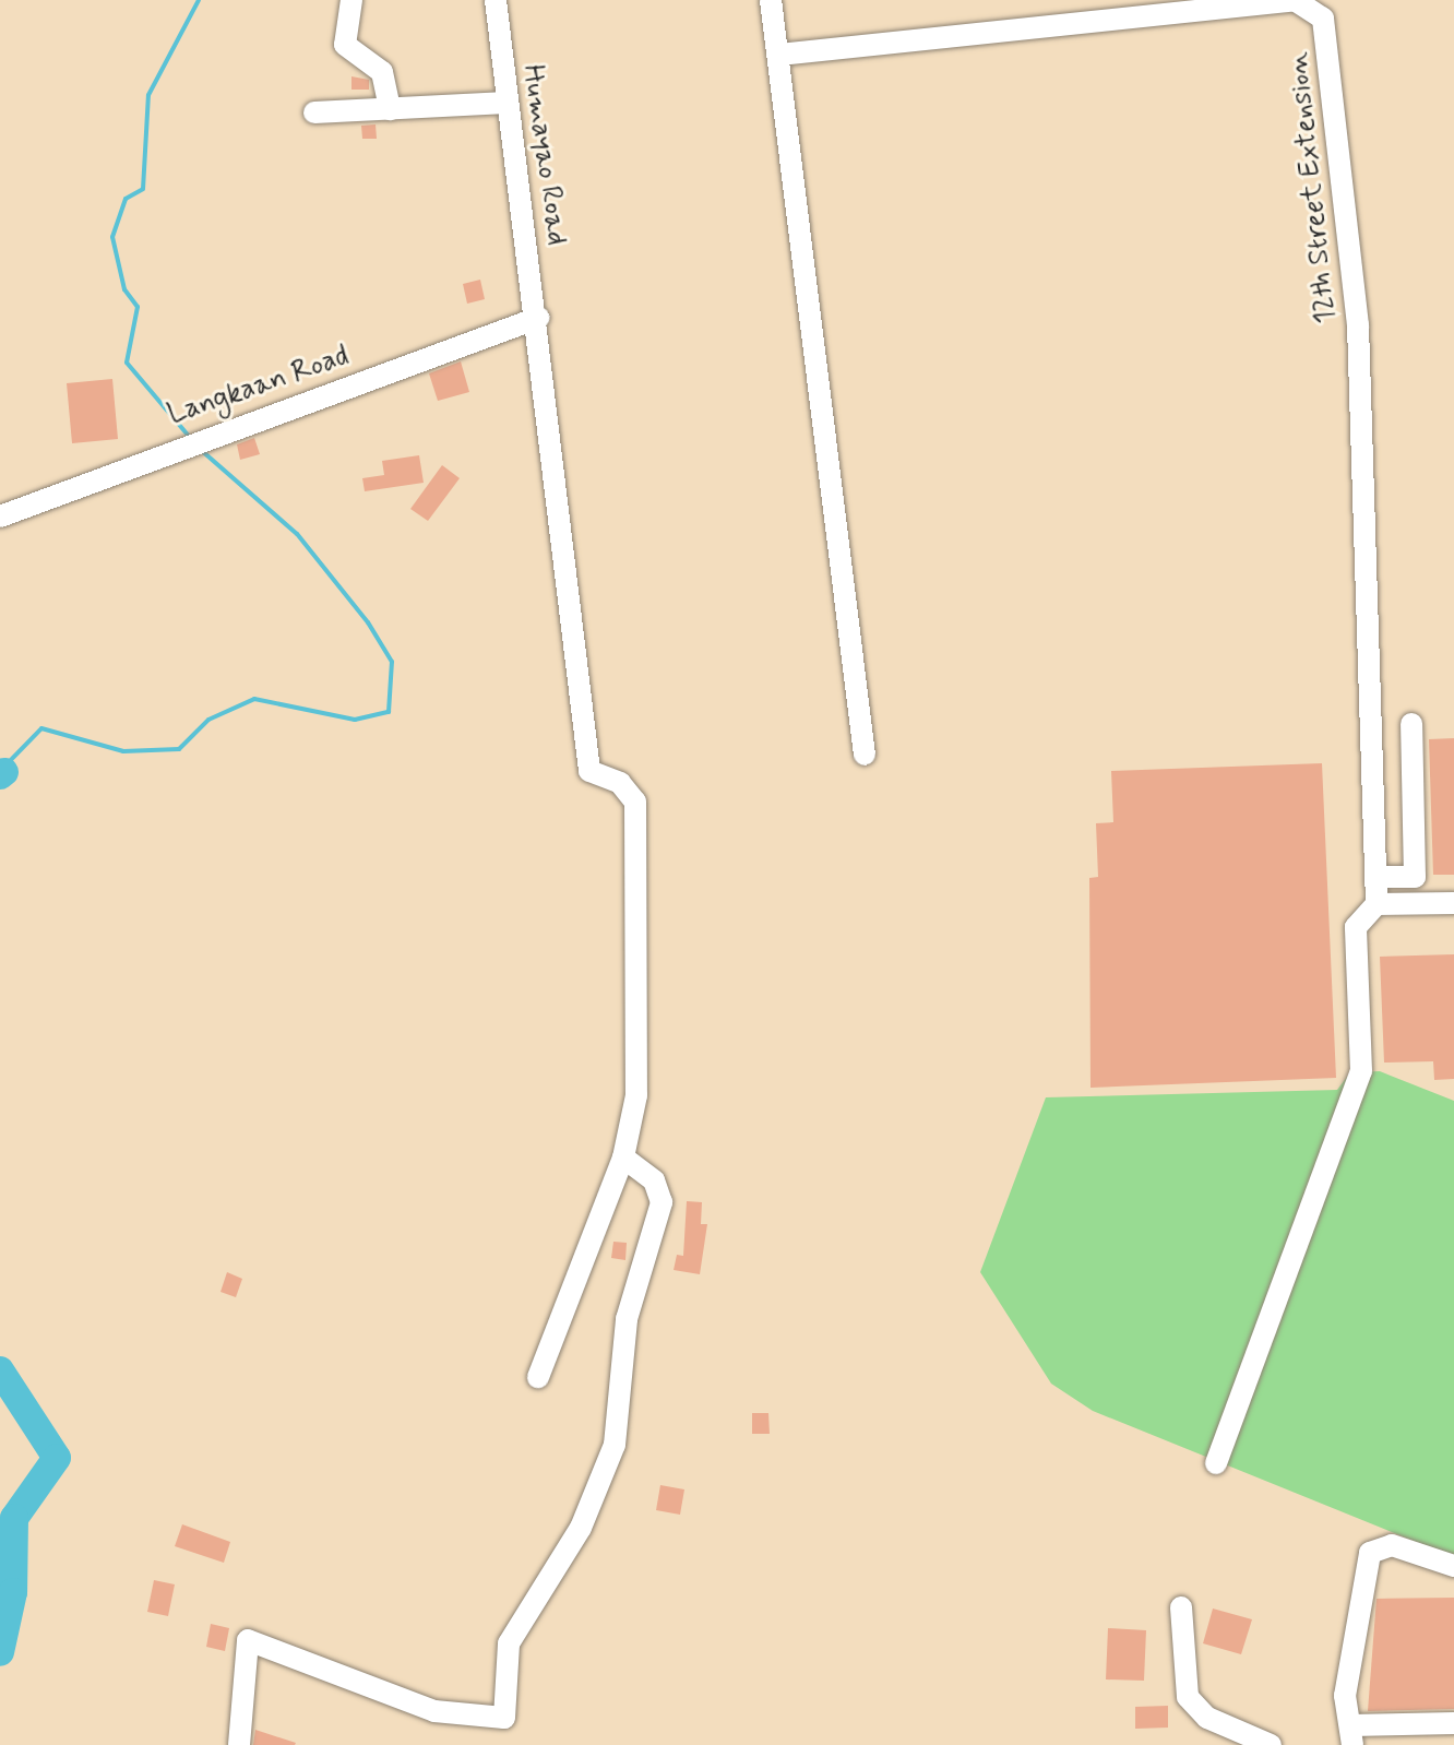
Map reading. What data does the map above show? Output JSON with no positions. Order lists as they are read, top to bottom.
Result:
{
  "streets": {
    "street": ["Humayao Road", "12th Street Extension", "Langkaan Road"]
  },
  "crossings": [
    ["Humayao Road", "Langkaan Road"]
  ]
}
